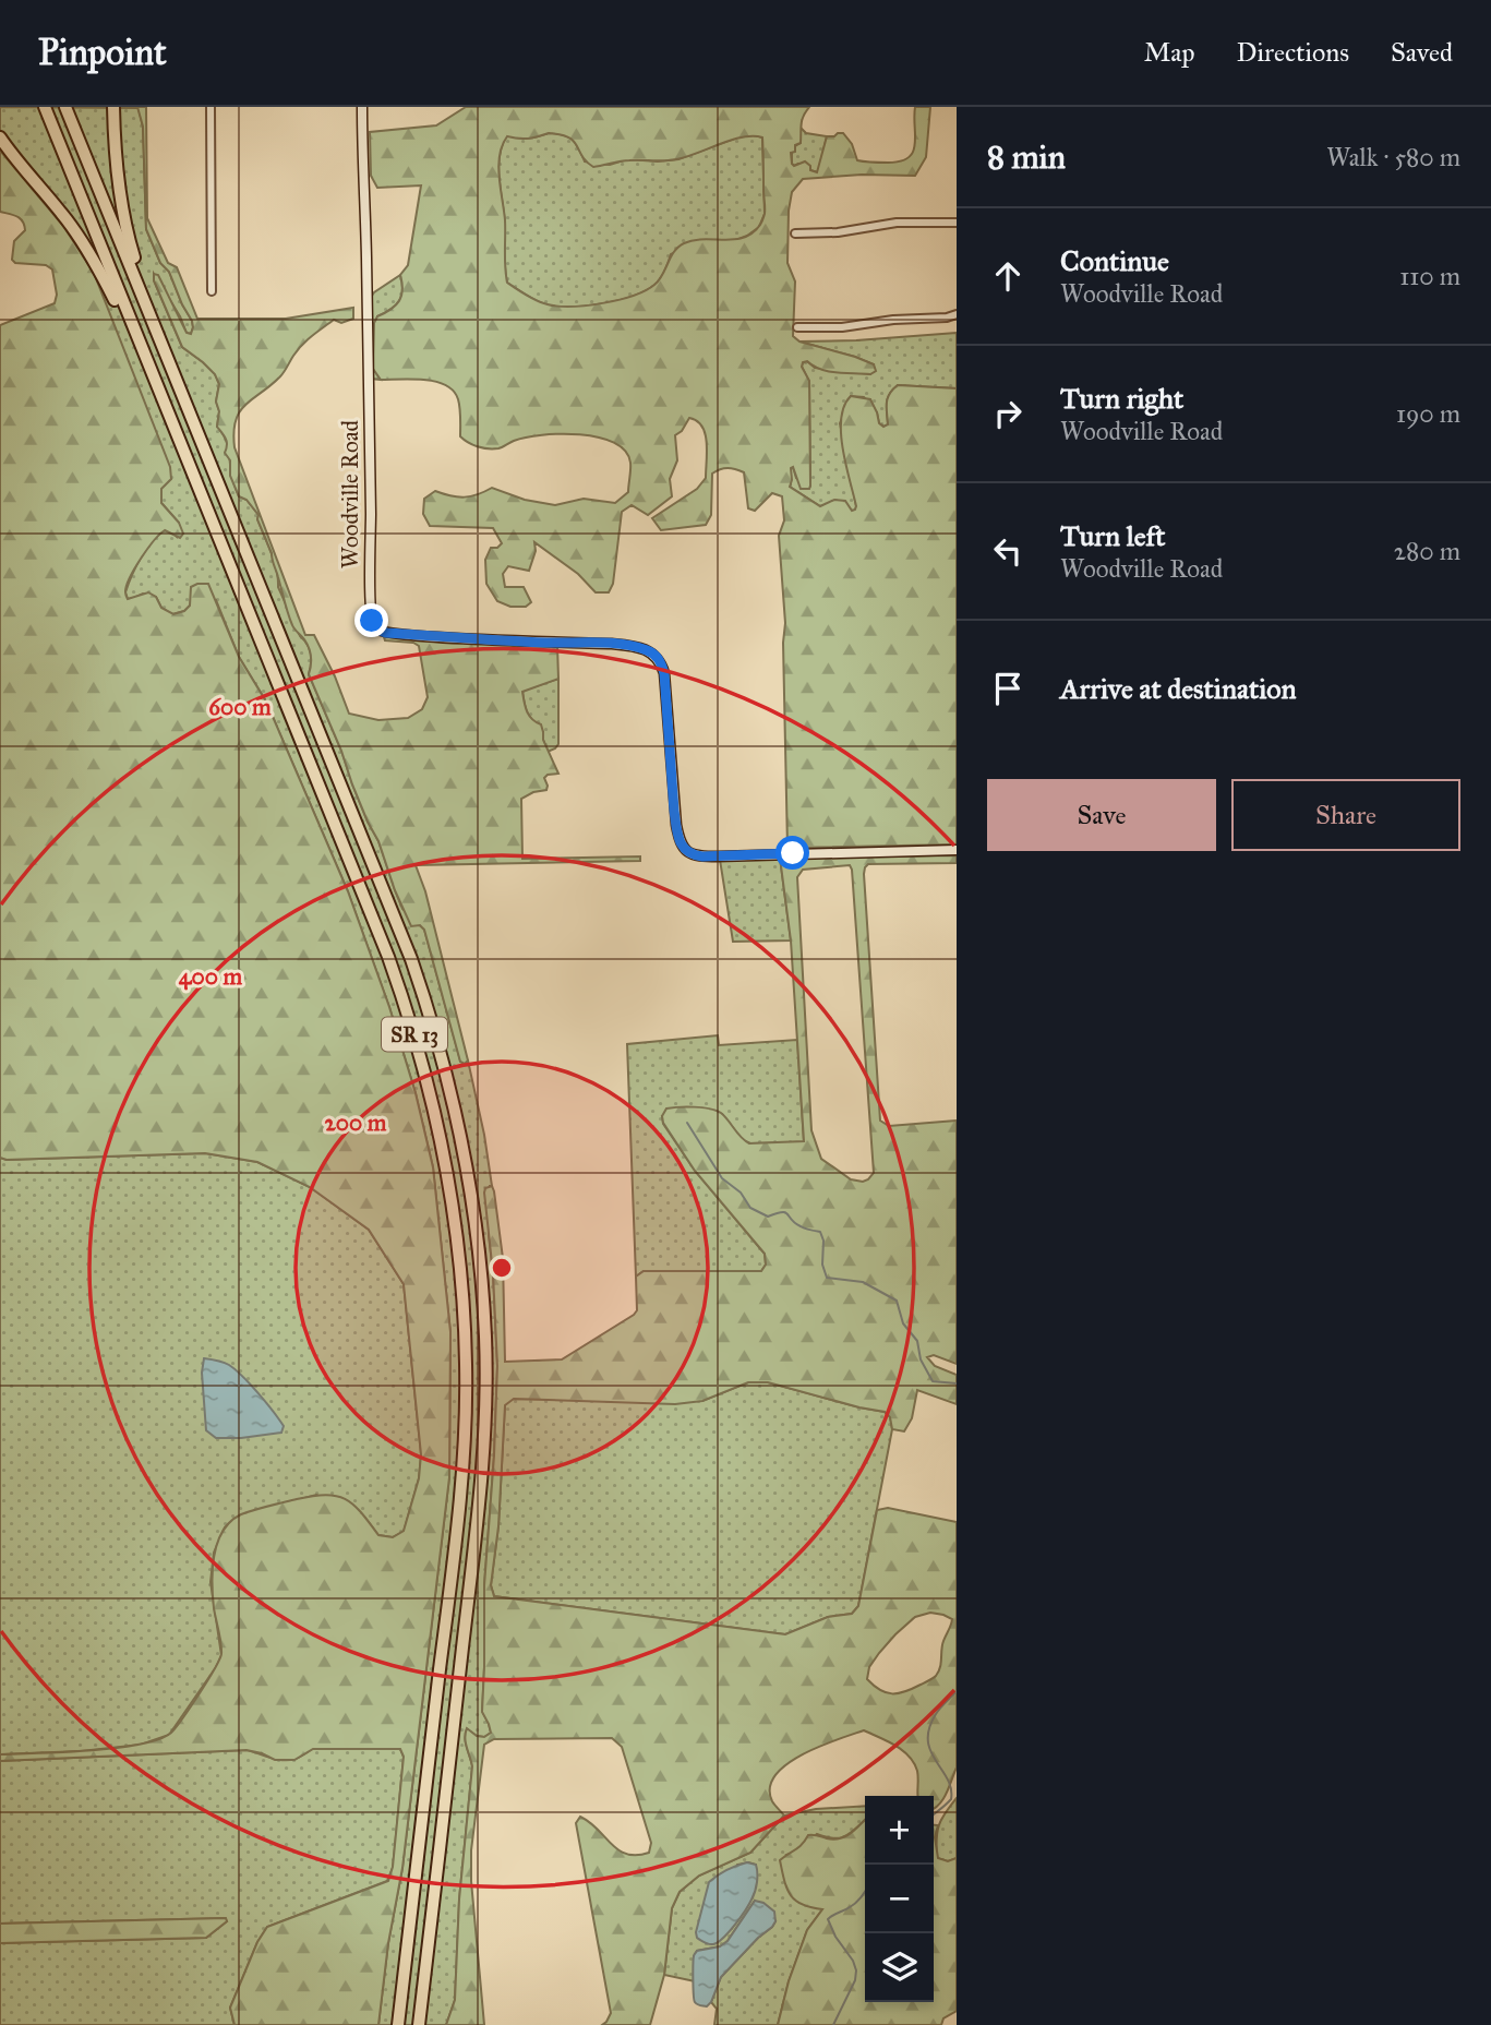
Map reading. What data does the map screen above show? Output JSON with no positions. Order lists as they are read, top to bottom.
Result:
{
  "streets": {
    "highway": ["SR 13"],
    "street": ["Woodville Road"]
  },
  "page": {
    "header": "Pinpoint",
    "nav": ["Map", "Directions", "Saved"],
    "heading": ["8 min", "Walk · 580 m"],
    "list": [
      ["Continue", "Woodville Road", "110 m"],
      ["Turn right", "Woodville Road", "190 m"],
      ["Turn left", "Woodville Road", "280 m"],
      "Arrive at destination"
    ],
    "buttons": ["Save", "Share"],
    "map_buttons": ["+", "−"]
  },
  "rings": ["600 m", "400 m", "200 m"]
}
